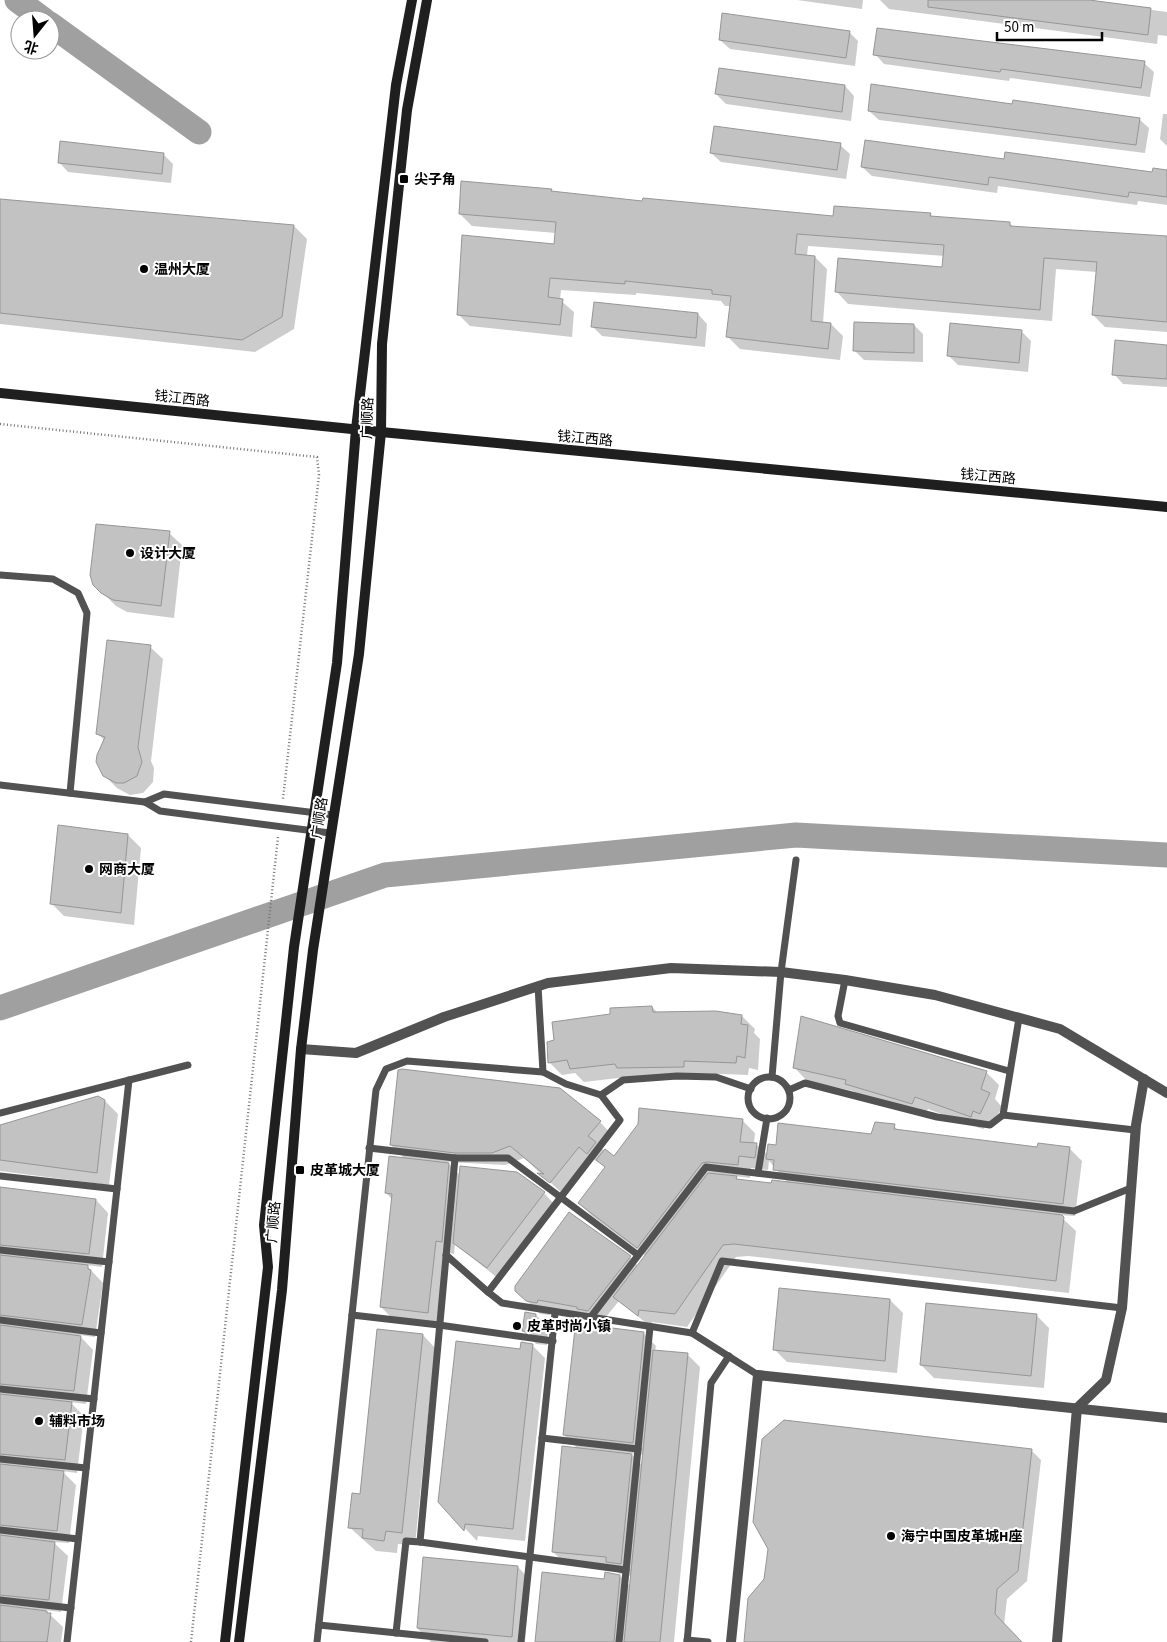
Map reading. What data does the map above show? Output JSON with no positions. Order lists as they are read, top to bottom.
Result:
{
  "streets": {
    "main road": ["钱江西路", "广顺路"]
  },
  "crossings": [
    ["钱江西路", "广顺路"]
  ],
  "places": {
    "transit": ["尖子角", "皮革城大厦"],
    "other": [
      "温州大厦",
      "设计大厦",
      "网商大厦",
      "皮革时尚小镇",
      "辅料市场",
      "海宁中国皮革城H座"
    ]
  },
  "scale_bar": "50 m",
  "north": "bottom"
}
